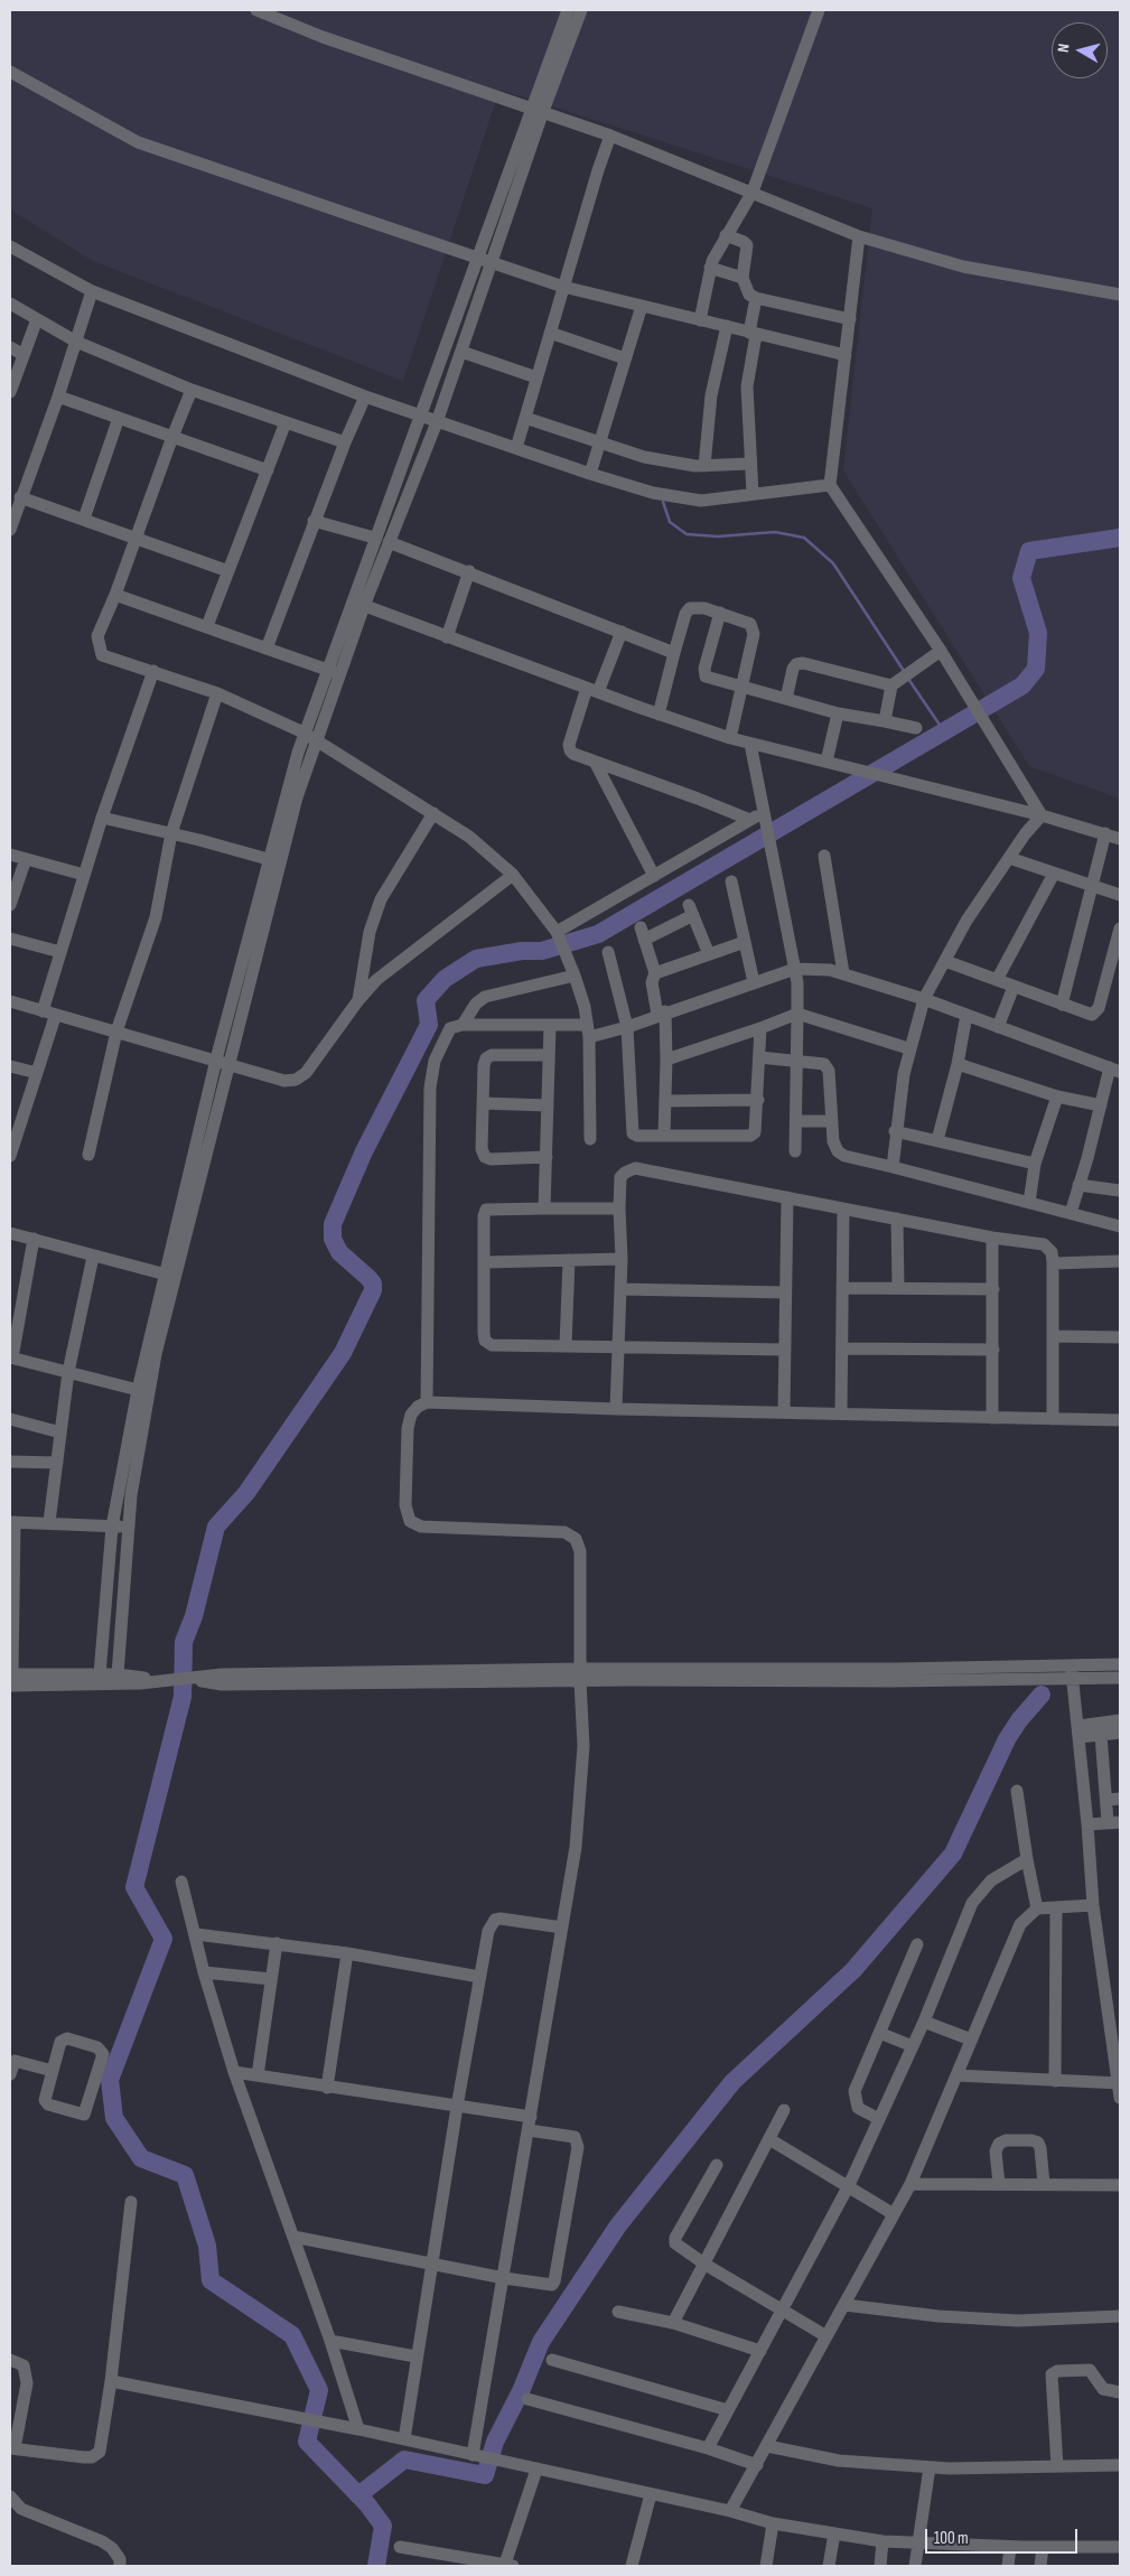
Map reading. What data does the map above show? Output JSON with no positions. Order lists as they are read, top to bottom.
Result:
{
  "scale_bar": "100 m",
  "north": "left"
}
